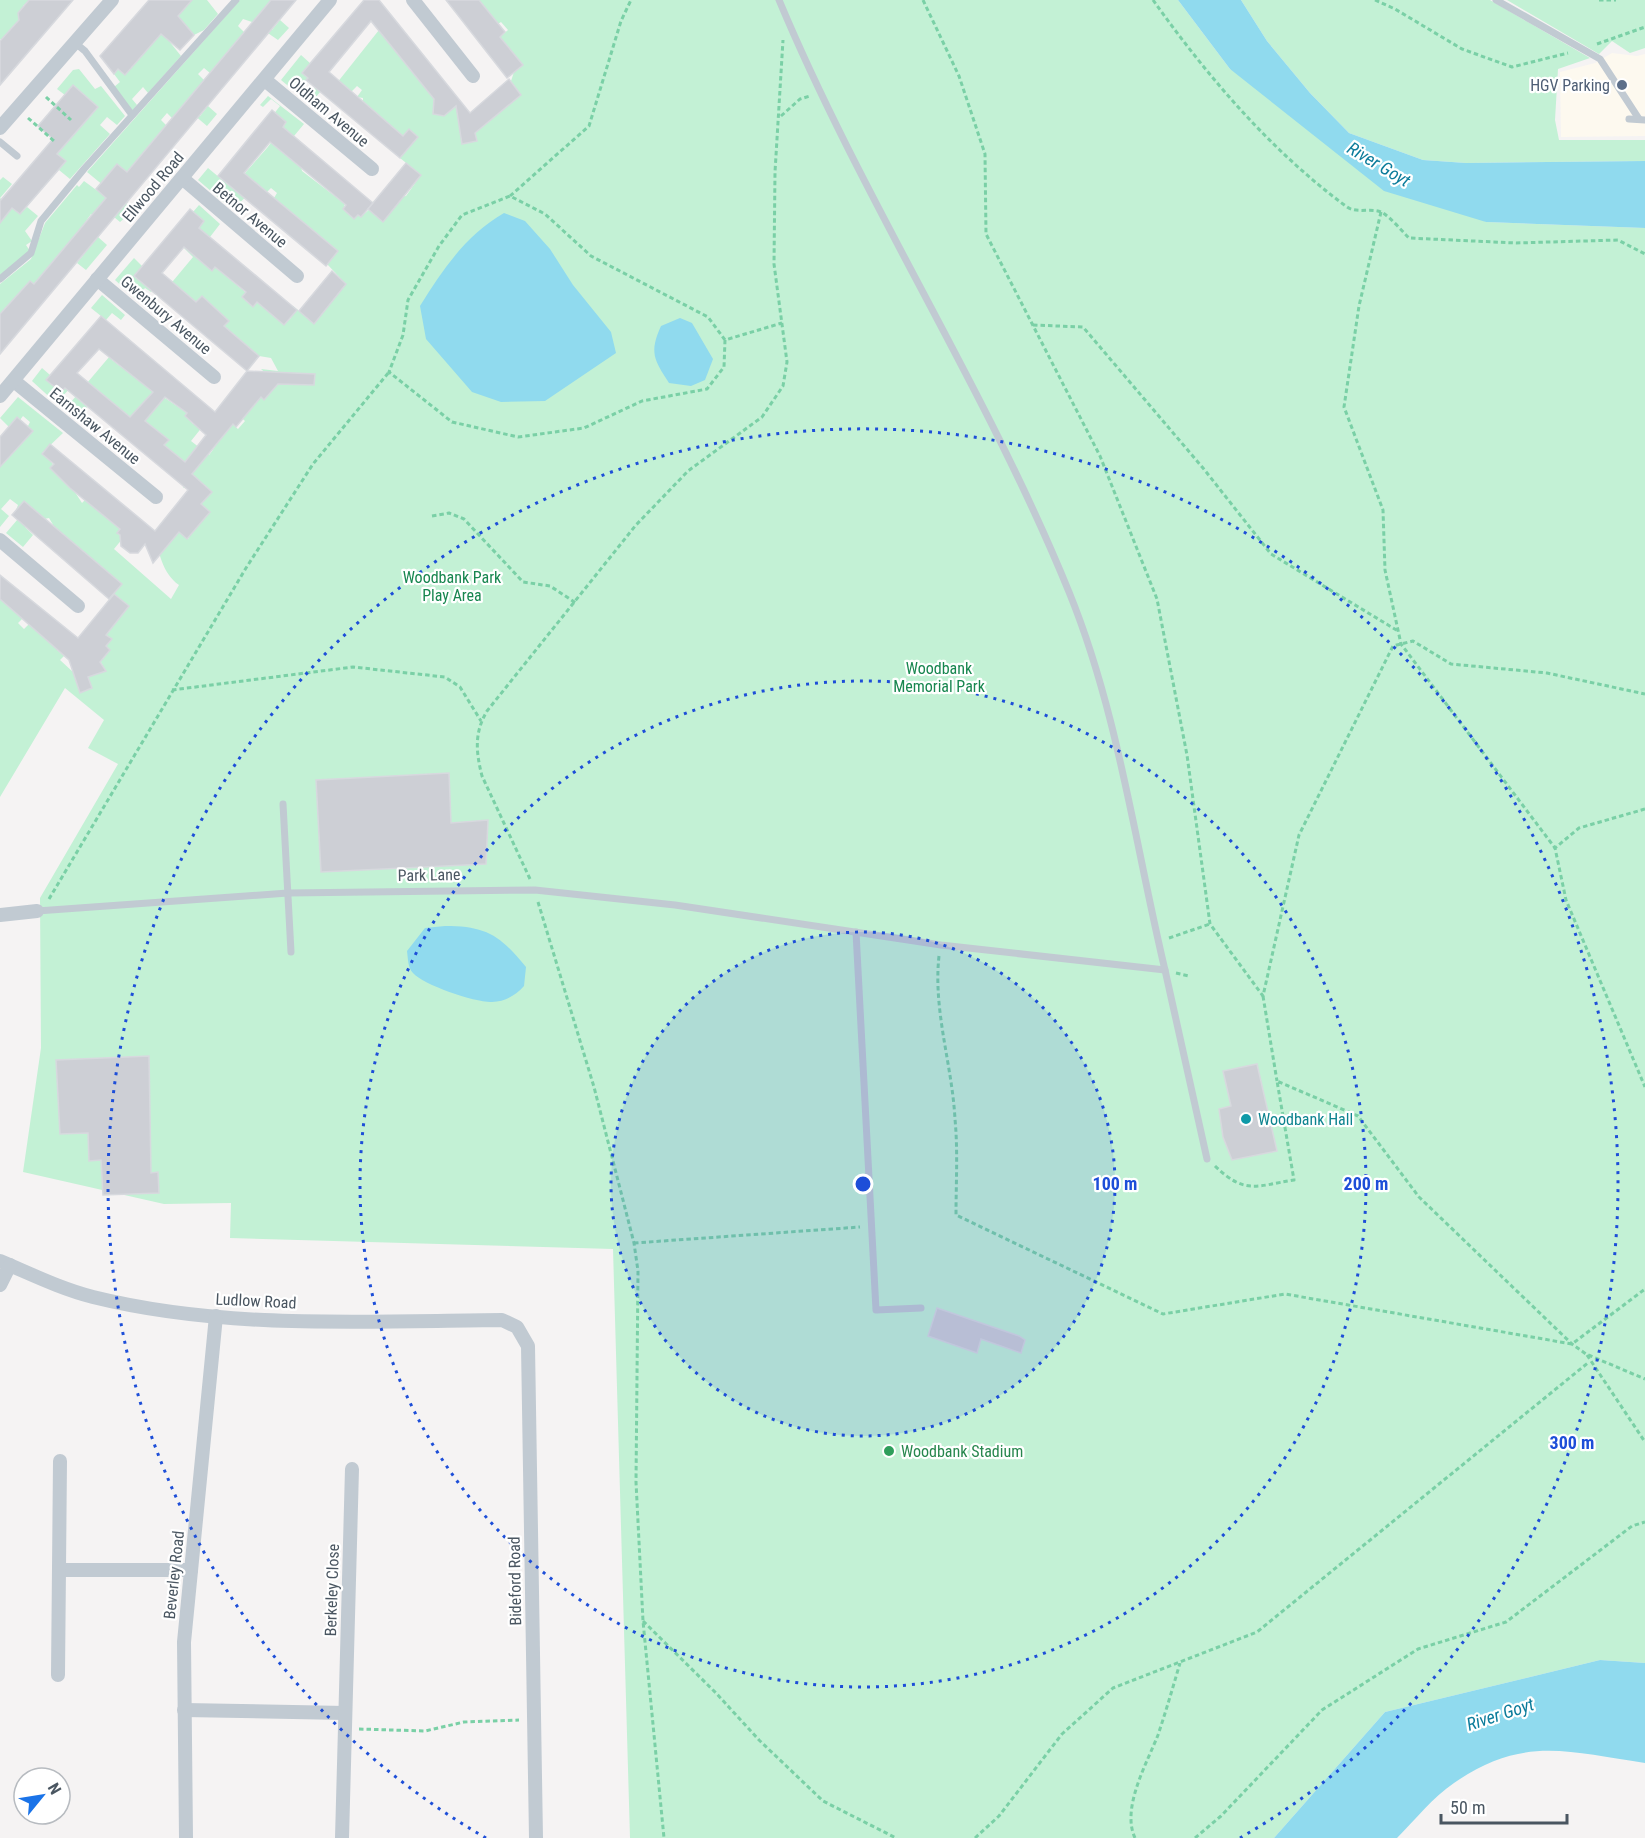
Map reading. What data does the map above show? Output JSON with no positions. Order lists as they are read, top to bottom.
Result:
{
  "streets": {
    "street": [
      "Oldham Avenue",
      "Ellwood Road",
      "Betnor Avenue",
      "Gwenbury Avenue",
      "Earnshaw Avenue",
      "Park Lane",
      "Ludlow Road",
      "Beverley Road",
      "Bideford Road",
      "Berkeley Close"
    ]
  },
  "crossings": [
    ["Oldham Avenue", "Ellwood Road"],
    ["Ellwood Road", "Betnor Avenue"],
    ["Ellwood Road", "Gwenbury Avenue"],
    ["Ellwood Road", "Earnshaw Avenue"],
    ["Ludlow Road", "Beverley Road"],
    ["Ludlow Road", "Bideford Road"]
  ],
  "water": ["River Goyt"],
  "parks": ["Woodbank Park Play Area", "Woodbank Memorial Park"],
  "places": ["HGV Parking", "Woodbank Hall", "Woodbank Stadium"],
  "scale_bar": "50 m",
  "north": "top right",
  "rings": ["100 m", "200 m", "300 m"]
}
